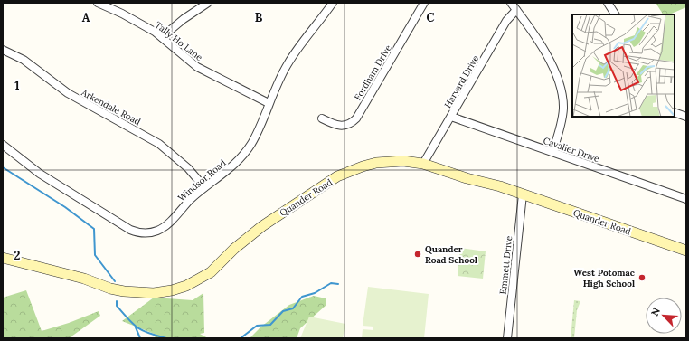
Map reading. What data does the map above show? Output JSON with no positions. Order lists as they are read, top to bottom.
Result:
{
  "streets": {
    "street": [
      "Tally Ho Lane",
      "Fordham Drive",
      "Harvard Drive",
      "Arkendale Road",
      "Cavalier Drive",
      "Windsor Road",
      "Quander Road",
      "Emmett Drive"
    ]
  },
  "crossings": [
    ["Tally Ho Lane", "Windsor Road"],
    ["Harvard Drive", "Cavalier Drive"],
    ["Harvard Drive", "Quander Road"],
    ["Arkendale Road", "Windsor Road"],
    ["Quander Road", "Emmett Drive"]
  ],
  "places": ["Quander Road School", "West Potomac High School"],
  "north": "top left",
  "grid": {
    "columns": ["A", "B", "C"],
    "rows": ["1", "2"]
  }
}
